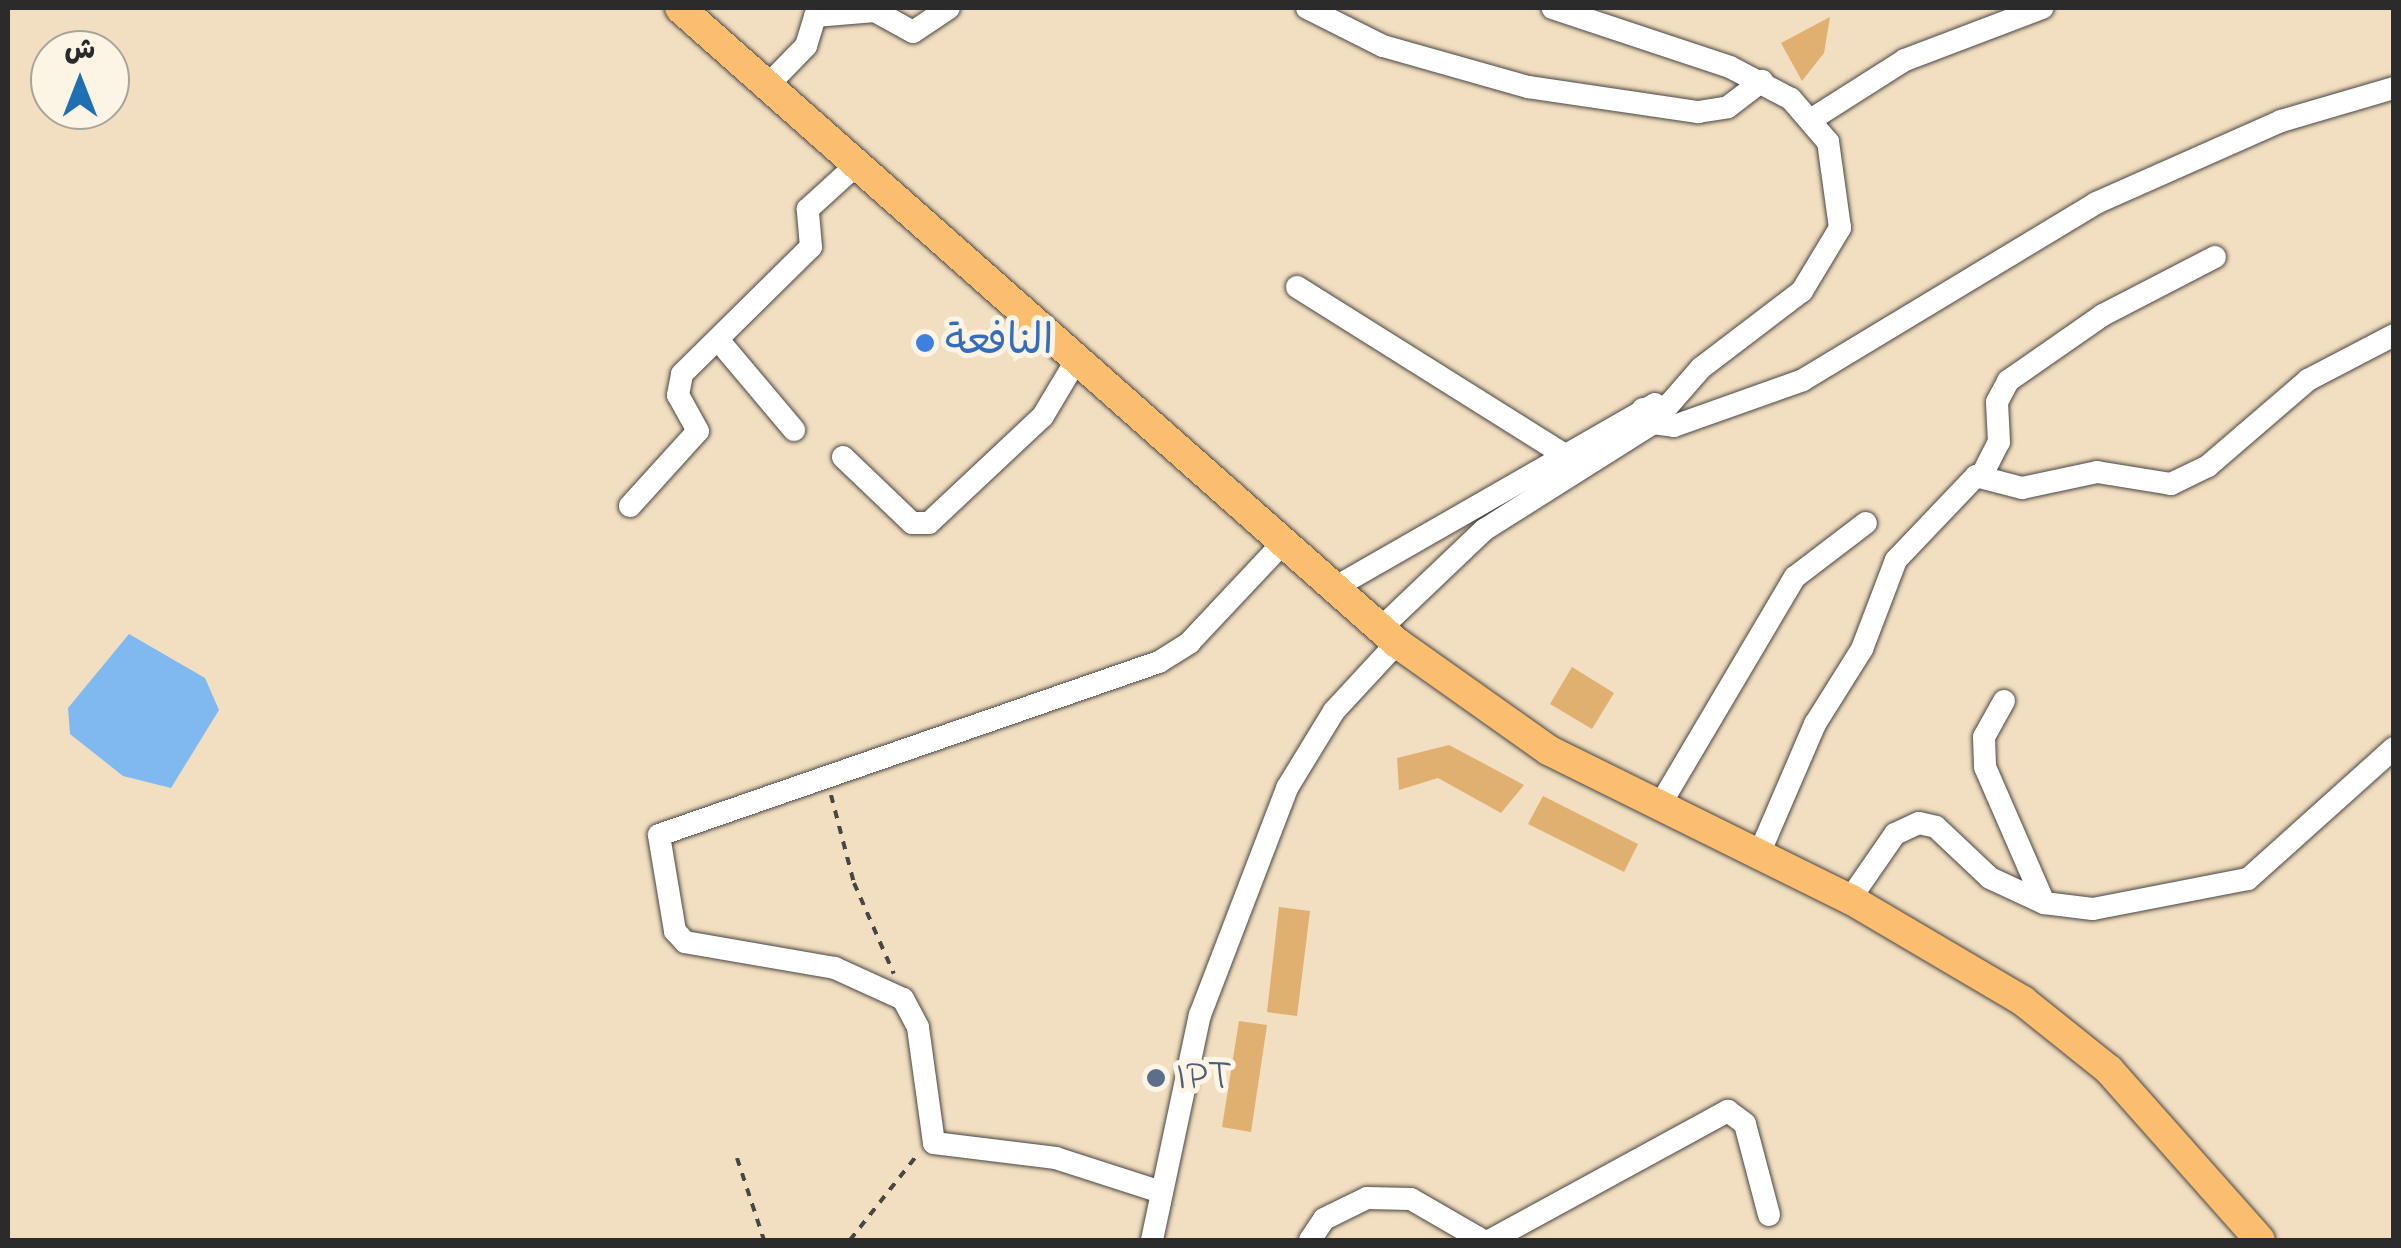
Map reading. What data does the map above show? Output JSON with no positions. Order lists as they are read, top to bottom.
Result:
{
  "places": ["النافعة", "IPT"],
  "north": "top"
}
